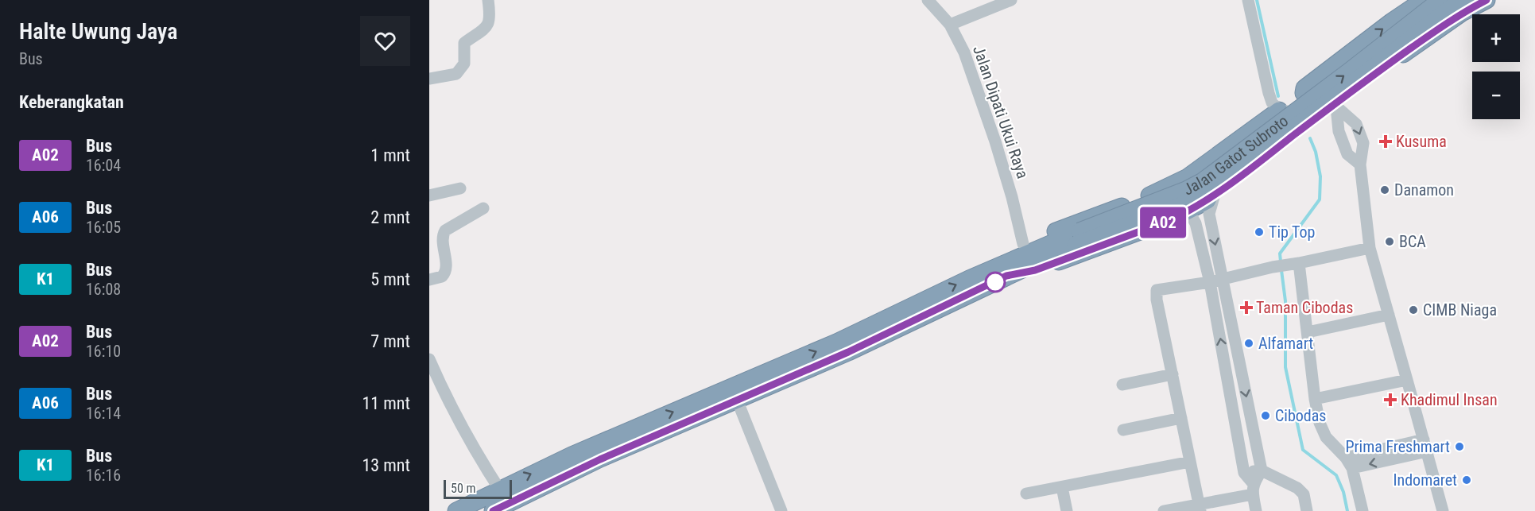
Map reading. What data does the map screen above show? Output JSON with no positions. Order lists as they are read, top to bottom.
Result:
{
  "streets": {
    "highway": ["Jalan Gatot Subroto"],
    "street": ["Jalan Dipati Ukui Raya"]
  },
  "places": {
    "health": ["Kusuma", "Taman Cibodas", "Khadimul Insan"],
    "other": [
      "Danamon",
      "Tip Top",
      "BCA",
      "CIMB Niaga",
      "Alfamart",
      "Cibodas",
      "Prima Freshmart",
      "Indomaret"
    ]
  },
  "lines": ["bus line A02"],
  "scale_bar": "50 m",
  "page": {
    "heading": [
      ["Halte Uwung Jaya", "Bus"],
      "Keberangkatan"
    ],
    "on_map": "A02",
    "map_buttons": ["+", "−"],
    "list": [
      {
        "mark": "A02",
        "name": "Bus",
        "note": "16:04",
        "value": "1 mnt"
      },
      {
        "mark": "A06",
        "name": "Bus",
        "note": "16:05",
        "value": "2 mnt"
      },
      {
        "mark": "K1",
        "name": "Bus",
        "note": "16:08",
        "value": "5 mnt"
      },
      {
        "mark": "A02",
        "name": "Bus",
        "note": "16:10",
        "value": "7 mnt"
      },
      {
        "mark": "A06",
        "name": "Bus",
        "note": "16:14",
        "value": "11 mnt"
      },
      {
        "mark": "K1",
        "name": "Bus",
        "note": "16:16",
        "value": "13 mnt"
      }
    ],
    "scale": "50 m"
  }
}
